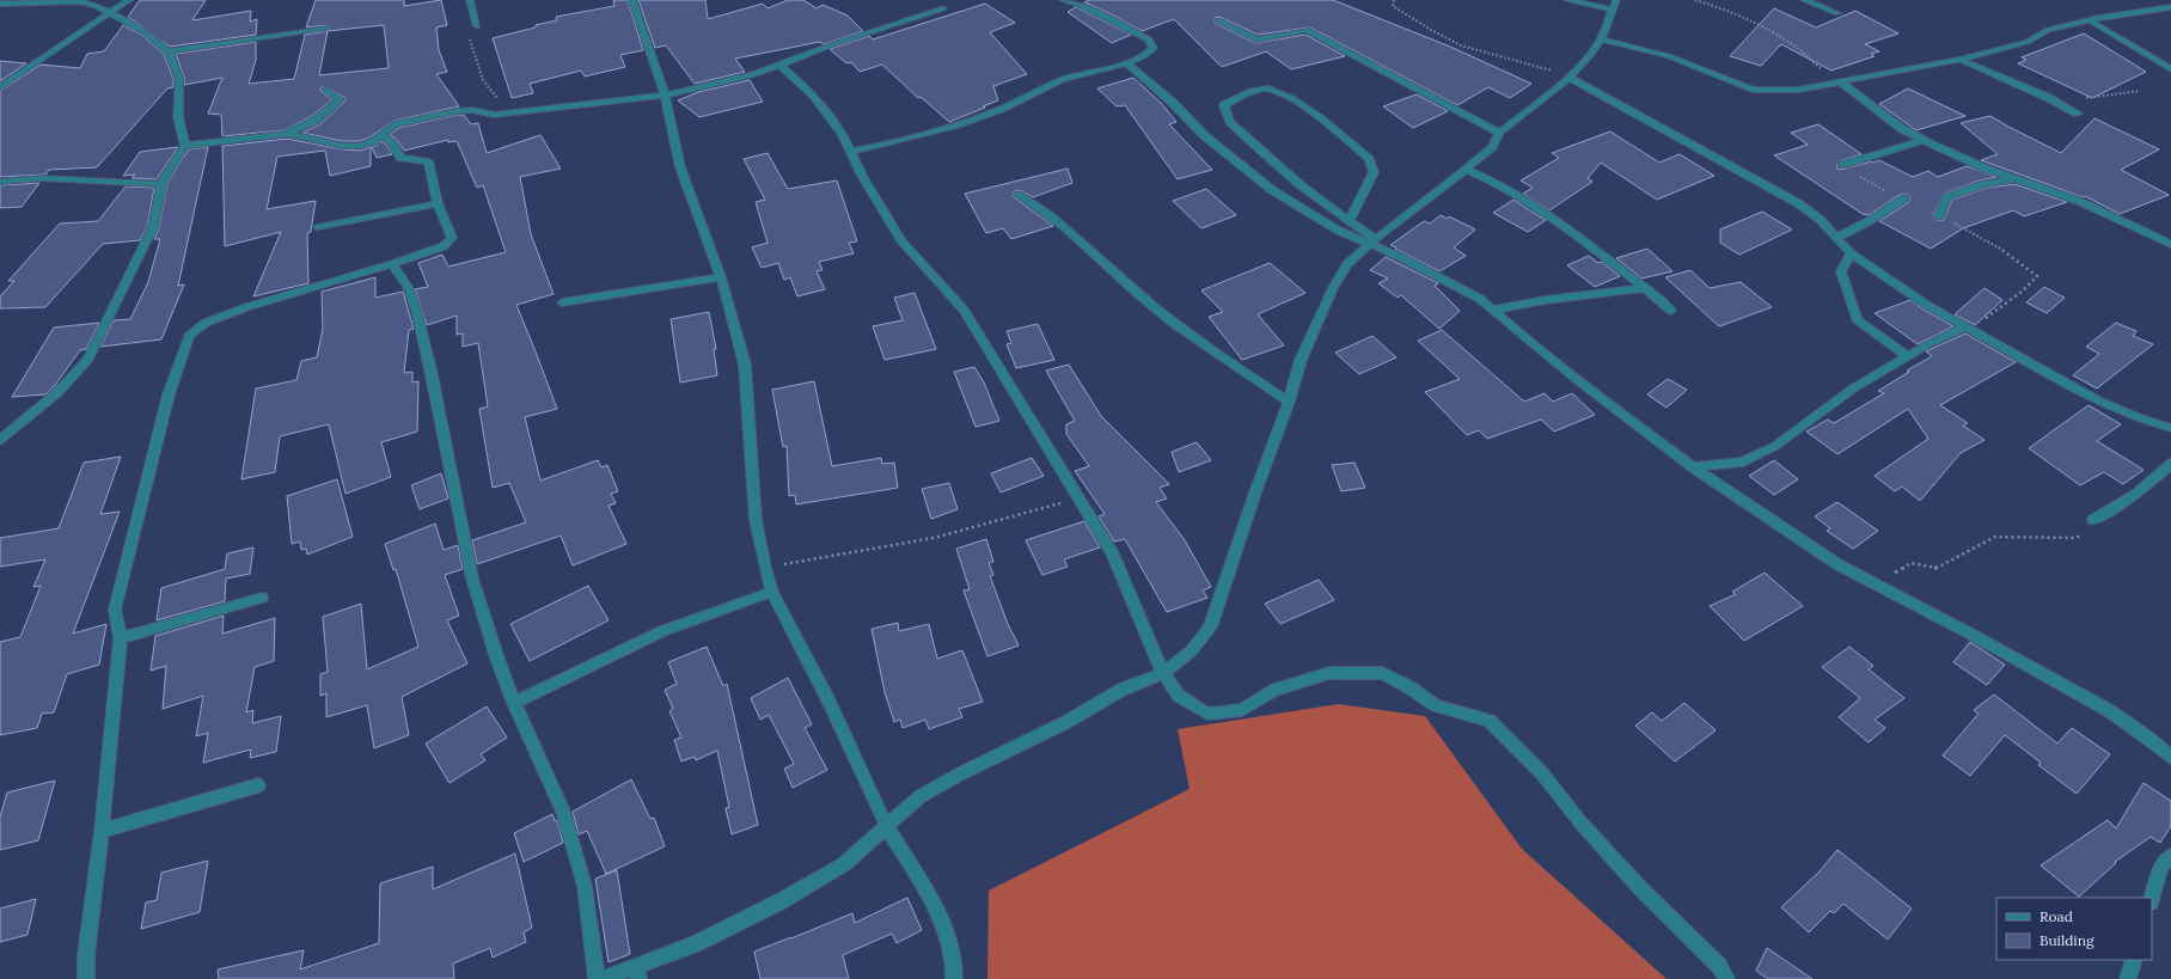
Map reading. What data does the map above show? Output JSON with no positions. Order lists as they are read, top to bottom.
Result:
{
  "legend": ["Road", "Building"]
}
